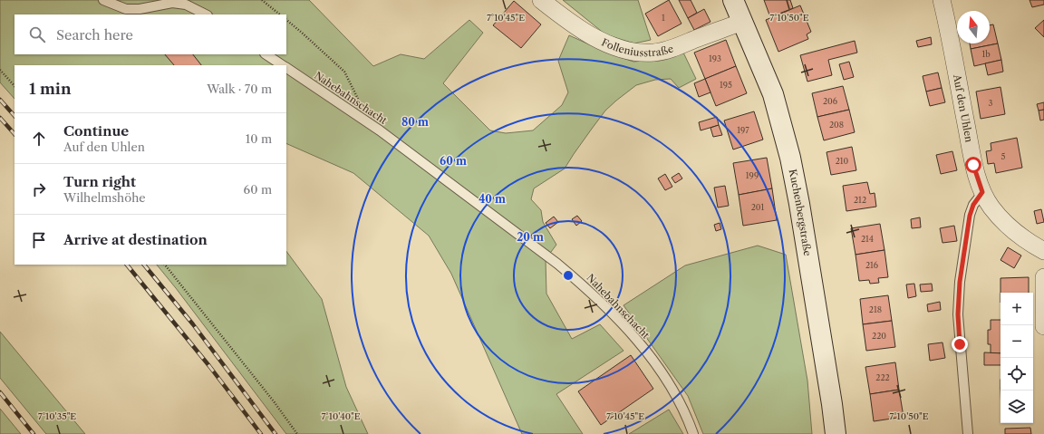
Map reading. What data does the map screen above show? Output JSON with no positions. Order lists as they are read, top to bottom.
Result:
{
  "streets": {
    "main road": ["Kuchenbergstraße"],
    "street": ["Folleniusstraße", "Auf den Uhlen"],
    "lane": ["Nahebahnschacht"]
  },
  "crossings": [
    ["Folleniusstraße", "Kuchenbergstraße"]
  ],
  "house_numbers": [
    "1",
    "1b",
    "193",
    "195",
    "206",
    "3",
    "208",
    "197",
    "5",
    "210",
    "199",
    "212",
    "201",
    "214",
    "216",
    "218",
    "220",
    "222"
  ],
  "north": "top",
  "page": {
    "search": "Search here",
    "heading": ["1 min", "Walk · 70 m"],
    "list": [
      ["Continue", "Auf den Uhlen", "10 m"],
      ["Turn right", "Wilhelmshöhe", "60 m"],
      "Arrive at destination"
    ],
    "map_buttons": ["+", "−"]
  },
  "coordinates": [
    "7°10'45\"E",
    "7°10'50\"E",
    "7°10'35\"E",
    "7°10'40\"E"
  ],
  "rings": [
    "80 m",
    "60 m",
    "40 m",
    "20 m"
  ]
}
